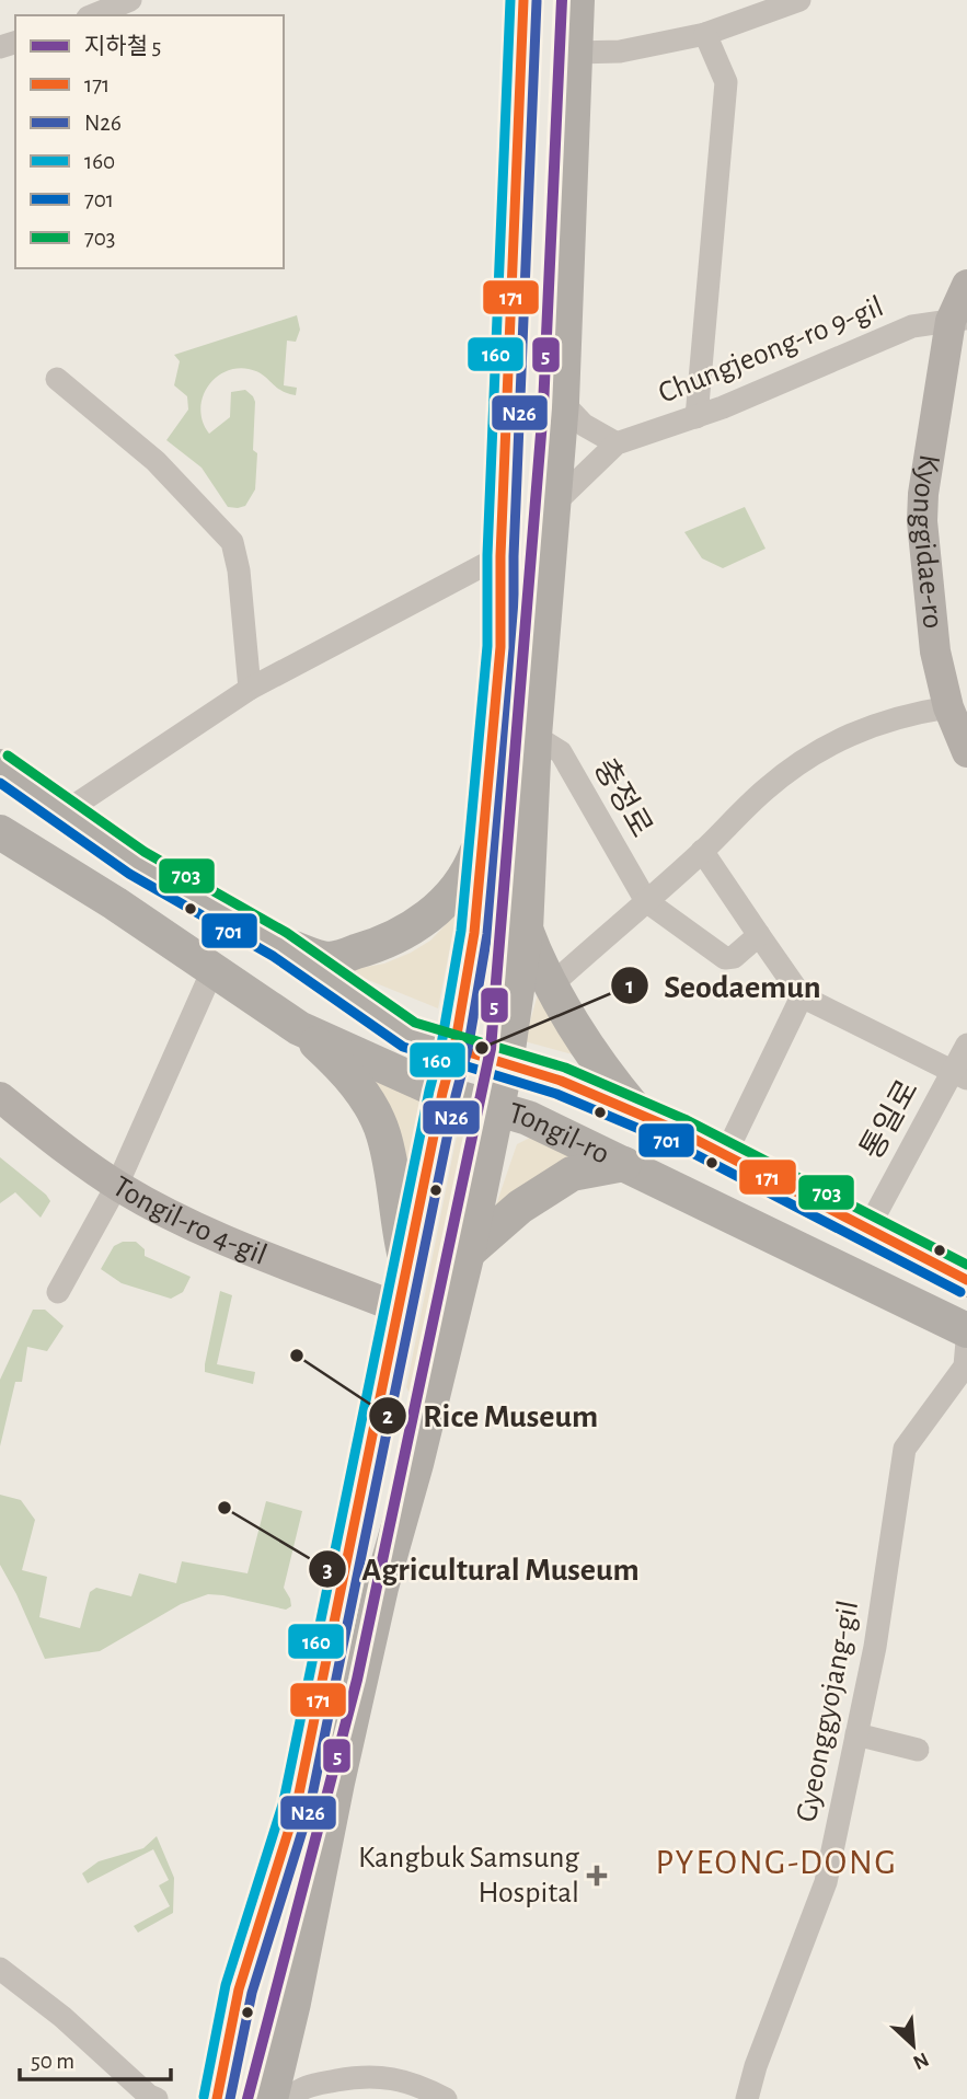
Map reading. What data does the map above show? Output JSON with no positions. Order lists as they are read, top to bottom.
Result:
{
  "streets": {
    "main road": ["Kyonggidae-ro", "Tongil-ro", "Tongil-ro 4-gil"],
    "street": [
      "Chungjeong-ro 9-gil",
      "충정로",
      "통일로",
      "Gyeonggyojang-gil"
    ]
  },
  "crossings": [
    ["Chungjeong-ro 9-gil", "Kyonggidae-ro"],
    ["통일로", "Tongil-ro"]
  ],
  "districts": ["PYEONG-DONG"],
  "places": {
    "other": ["Seodaemun", "Rice Museum", "Agricultural Museum"],
    "health": ["Kangbuk Samsung Hospital"]
  },
  "lines": [
    "metro line 5",
    "transit line 171",
    "transit line 160",
    "transit line N26",
    "transit line 703",
    "transit line 701"
  ],
  "legend": [
    "지하철 5",
    "171",
    "N26",
    "160",
    "701",
    "703"
  ],
  "scale_bar": "50 m",
  "north": "bottom right"
}
